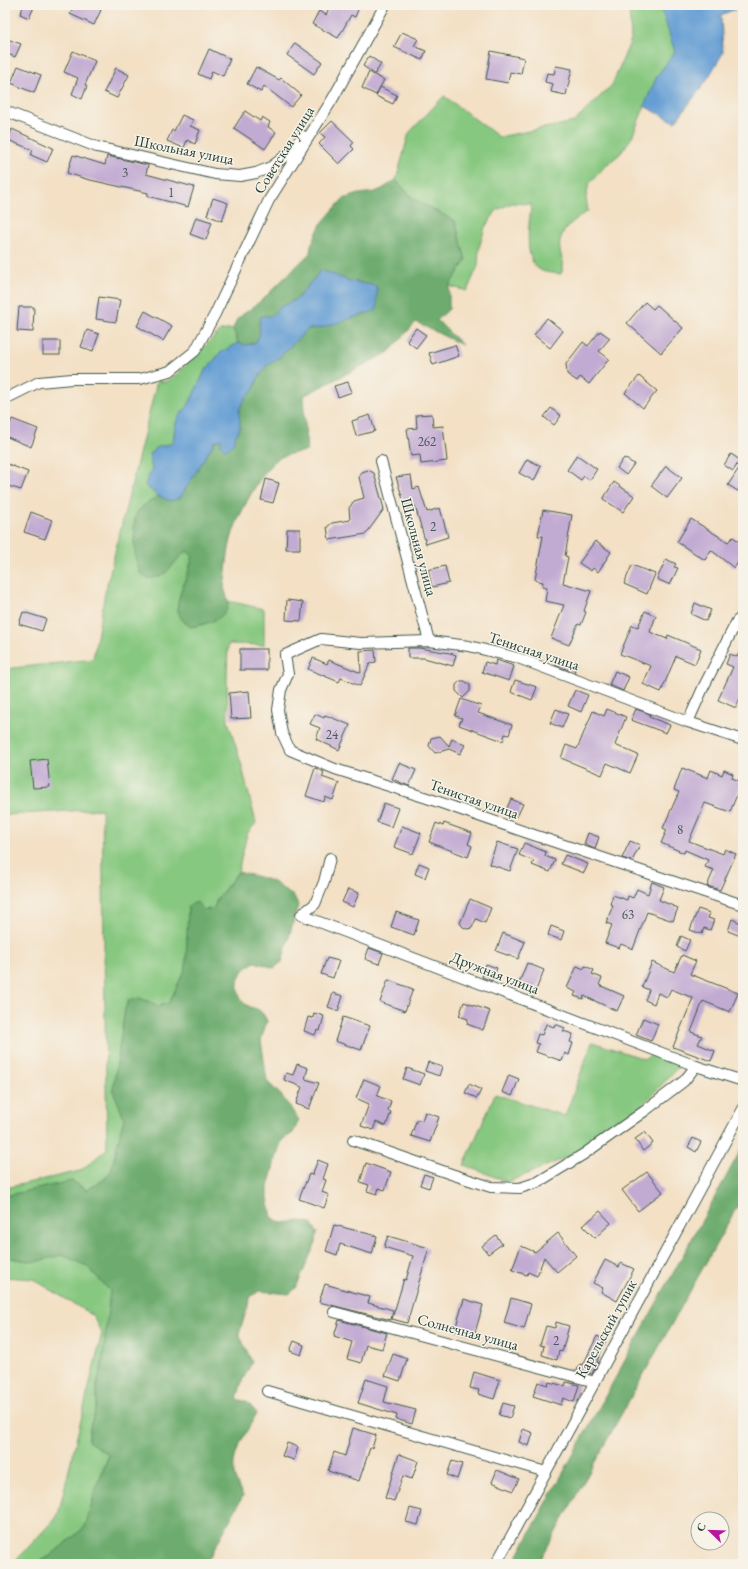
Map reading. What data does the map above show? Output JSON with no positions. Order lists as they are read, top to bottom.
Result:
{
  "streets": {
    "street": [
      "Школьная улица",
      "Советская улица",
      "Тенисная улица",
      "Тенистая улица",
      "Дружная улица",
      "Карельский тупик",
      "Солнечная улица"
    ]
  },
  "crossings": [
    ["Школьная улица", "Советская улица"],
    ["Школьная улица", "Тенисная улица"],
    ["Тенисная улица", "Тенистая улица"],
    ["Карельский тупик", "Солнечная улица"]
  ],
  "house_numbers": [
    "3",
    "1",
    "262",
    "2",
    "24",
    "8",
    "63",
    "2"
  ],
  "north": "top left"
}
